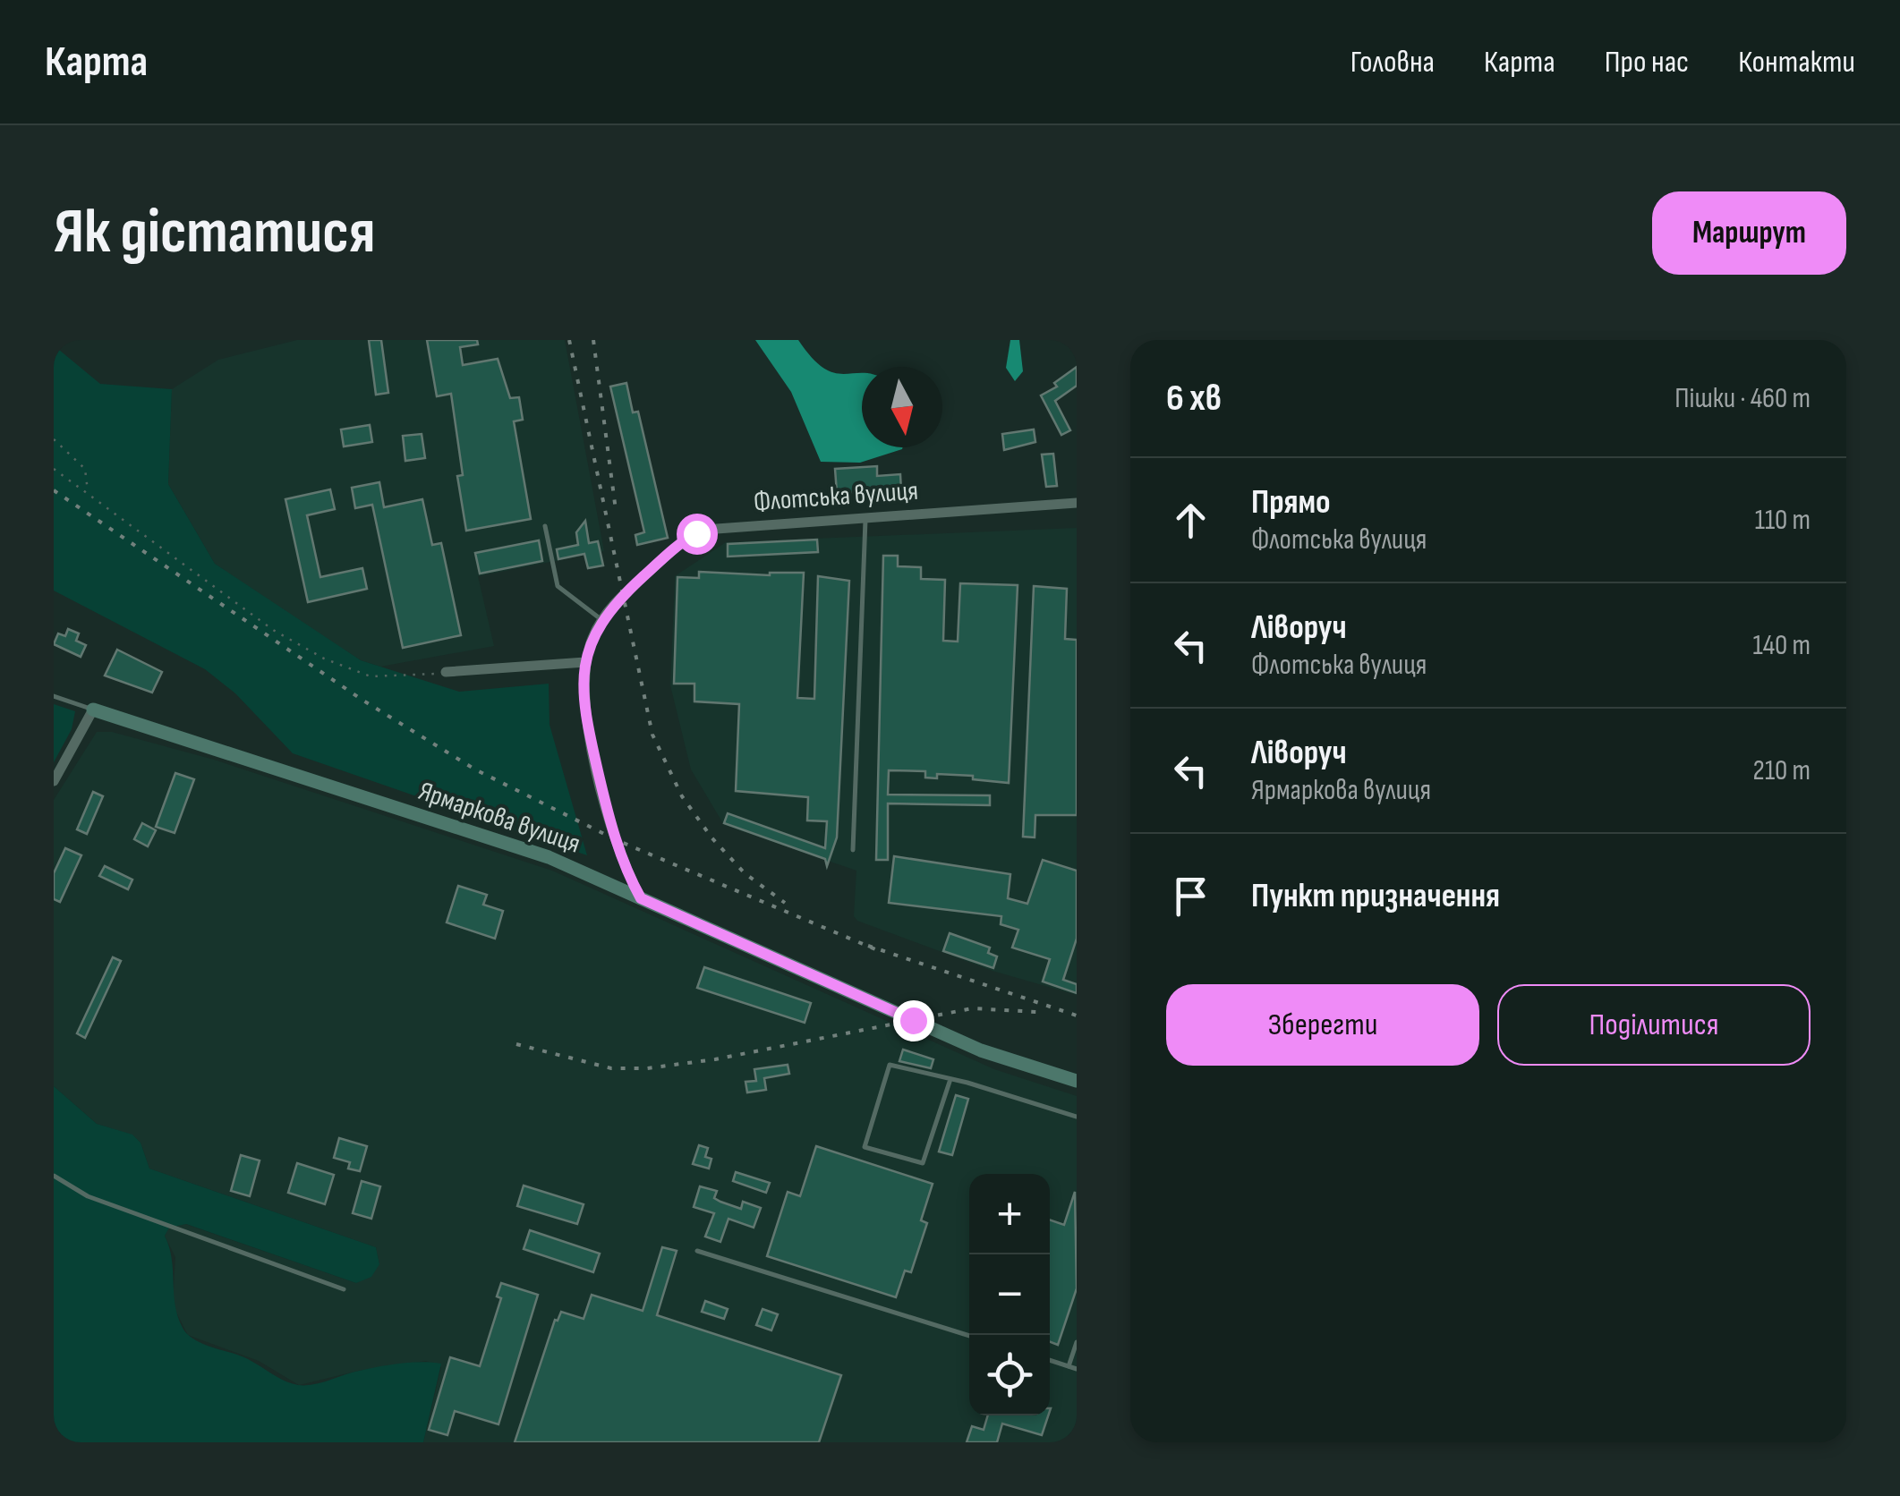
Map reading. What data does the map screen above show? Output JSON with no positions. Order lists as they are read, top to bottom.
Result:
{
  "streets": {
    "street": ["Флотська вулиця", "Ярмаркова вулиця"]
  },
  "crossings": [
    ["Флотська вулиця", "Ярмаркова вулиця"]
  ],
  "north": "bottom",
  "page": {
    "header": "Карта",
    "nav": [
      "Головна",
      "Карта",
      "Про нас",
      "Контакти"
    ],
    "buttons": [
      "Маршрут",
      ["Зберегти", "Поділитися"]
    ],
    "title": "Як дістатися",
    "heading": ["6 хв", "Пішки · 460 m"],
    "list": [
      ["Прямо", "Флотська вулиця", "110 m"],
      ["Ліворуч", "Флотська вулиця", "140 m"],
      ["Ліворуч", "Ярмаркова вулиця", "210 m"],
      "Пункт призначення"
    ],
    "map_buttons": ["+", "−"]
  }
}
